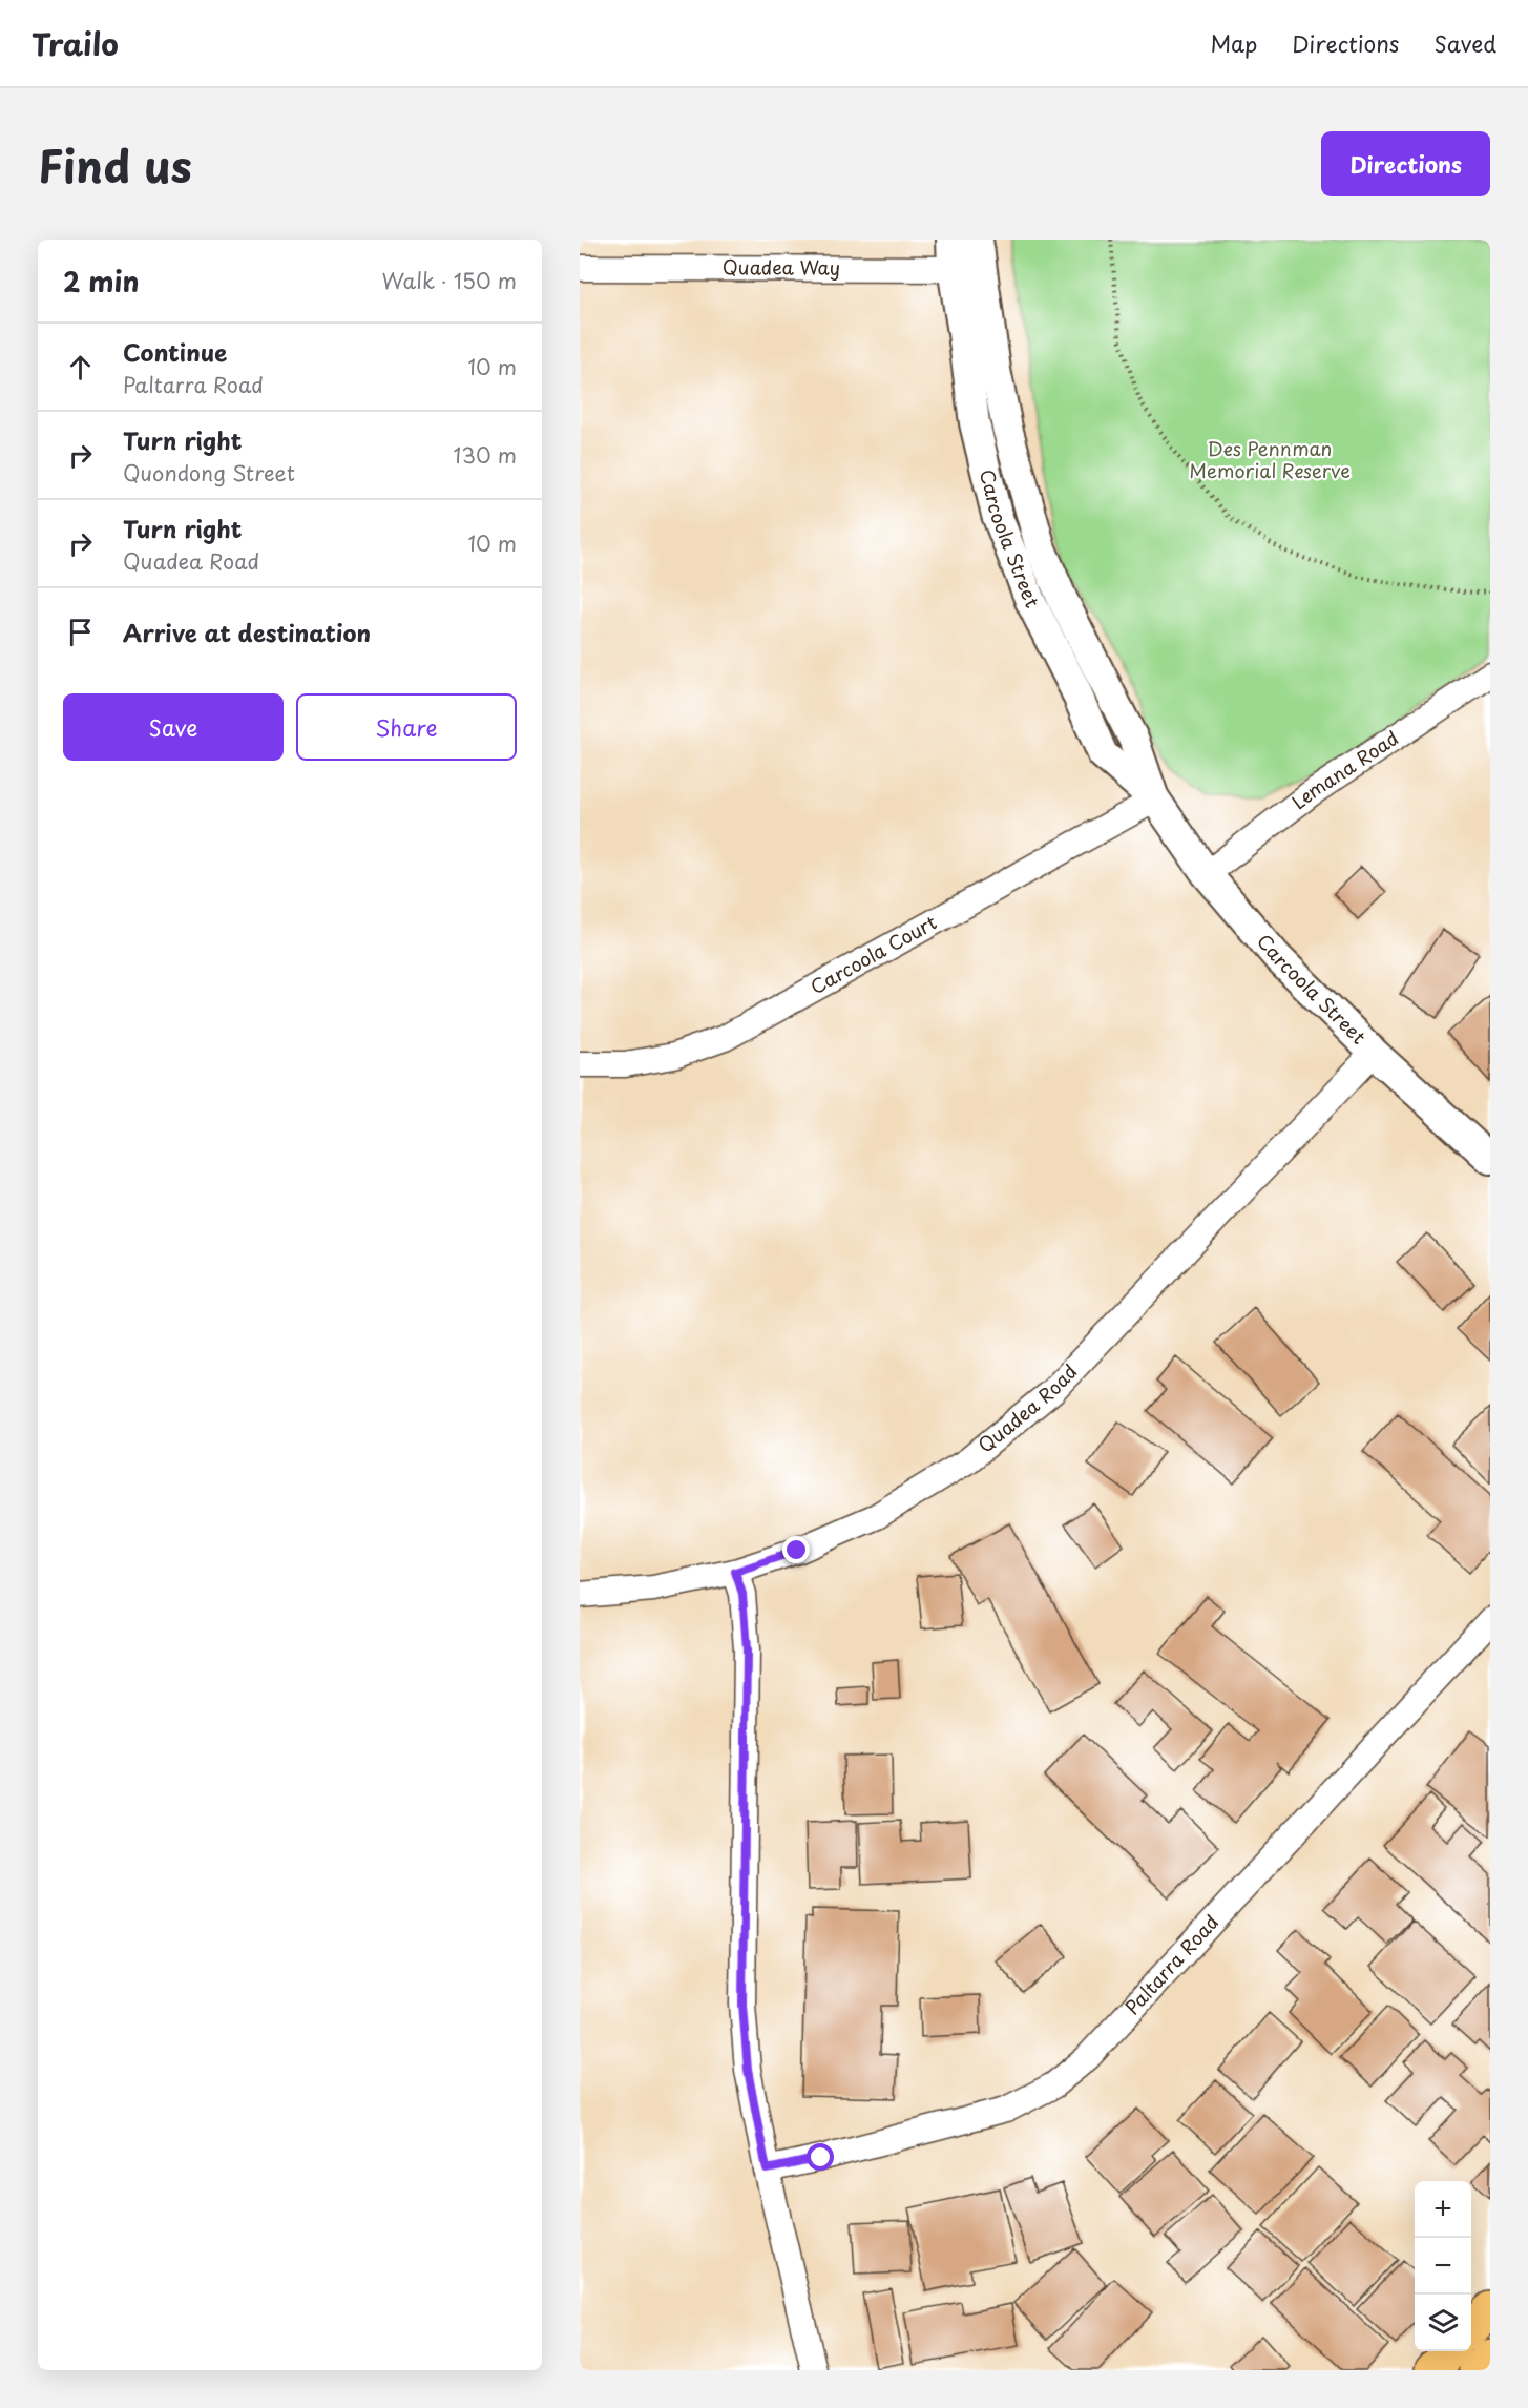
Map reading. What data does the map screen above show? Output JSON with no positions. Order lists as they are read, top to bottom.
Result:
{
  "streets": {
    "street": [
      "Quadea Way",
      "Carcoola Street",
      "Lemana Road",
      "Carcoola Court",
      "Quadea Road",
      "Paltarra Road"
    ]
  },
  "crossings": [
    ["Quadea Way", "Carcoola Street"],
    ["Carcoola Street", "Lemana Road"],
    ["Carcoola Street", "Carcoola Court"],
    ["Carcoola Street", "Quadea Road"]
  ],
  "parks": ["Des Pennman Memorial Reserve"],
  "page": {
    "header": "Trailo",
    "nav": ["Map", "Directions", "Saved"],
    "title": "Find us",
    "buttons": [
      "Directions",
      ["Save", "Share"]
    ],
    "heading": ["2 min", "Walk · 150 m"],
    "list": [
      ["Continue", "Paltarra Road", "10 m"],
      ["Turn right", "Quondong Street", "130 m"],
      ["Turn right", "Quadea Road", "10 m"],
      "Arrive at destination"
    ],
    "map_buttons": ["+", "−"]
  }
}
